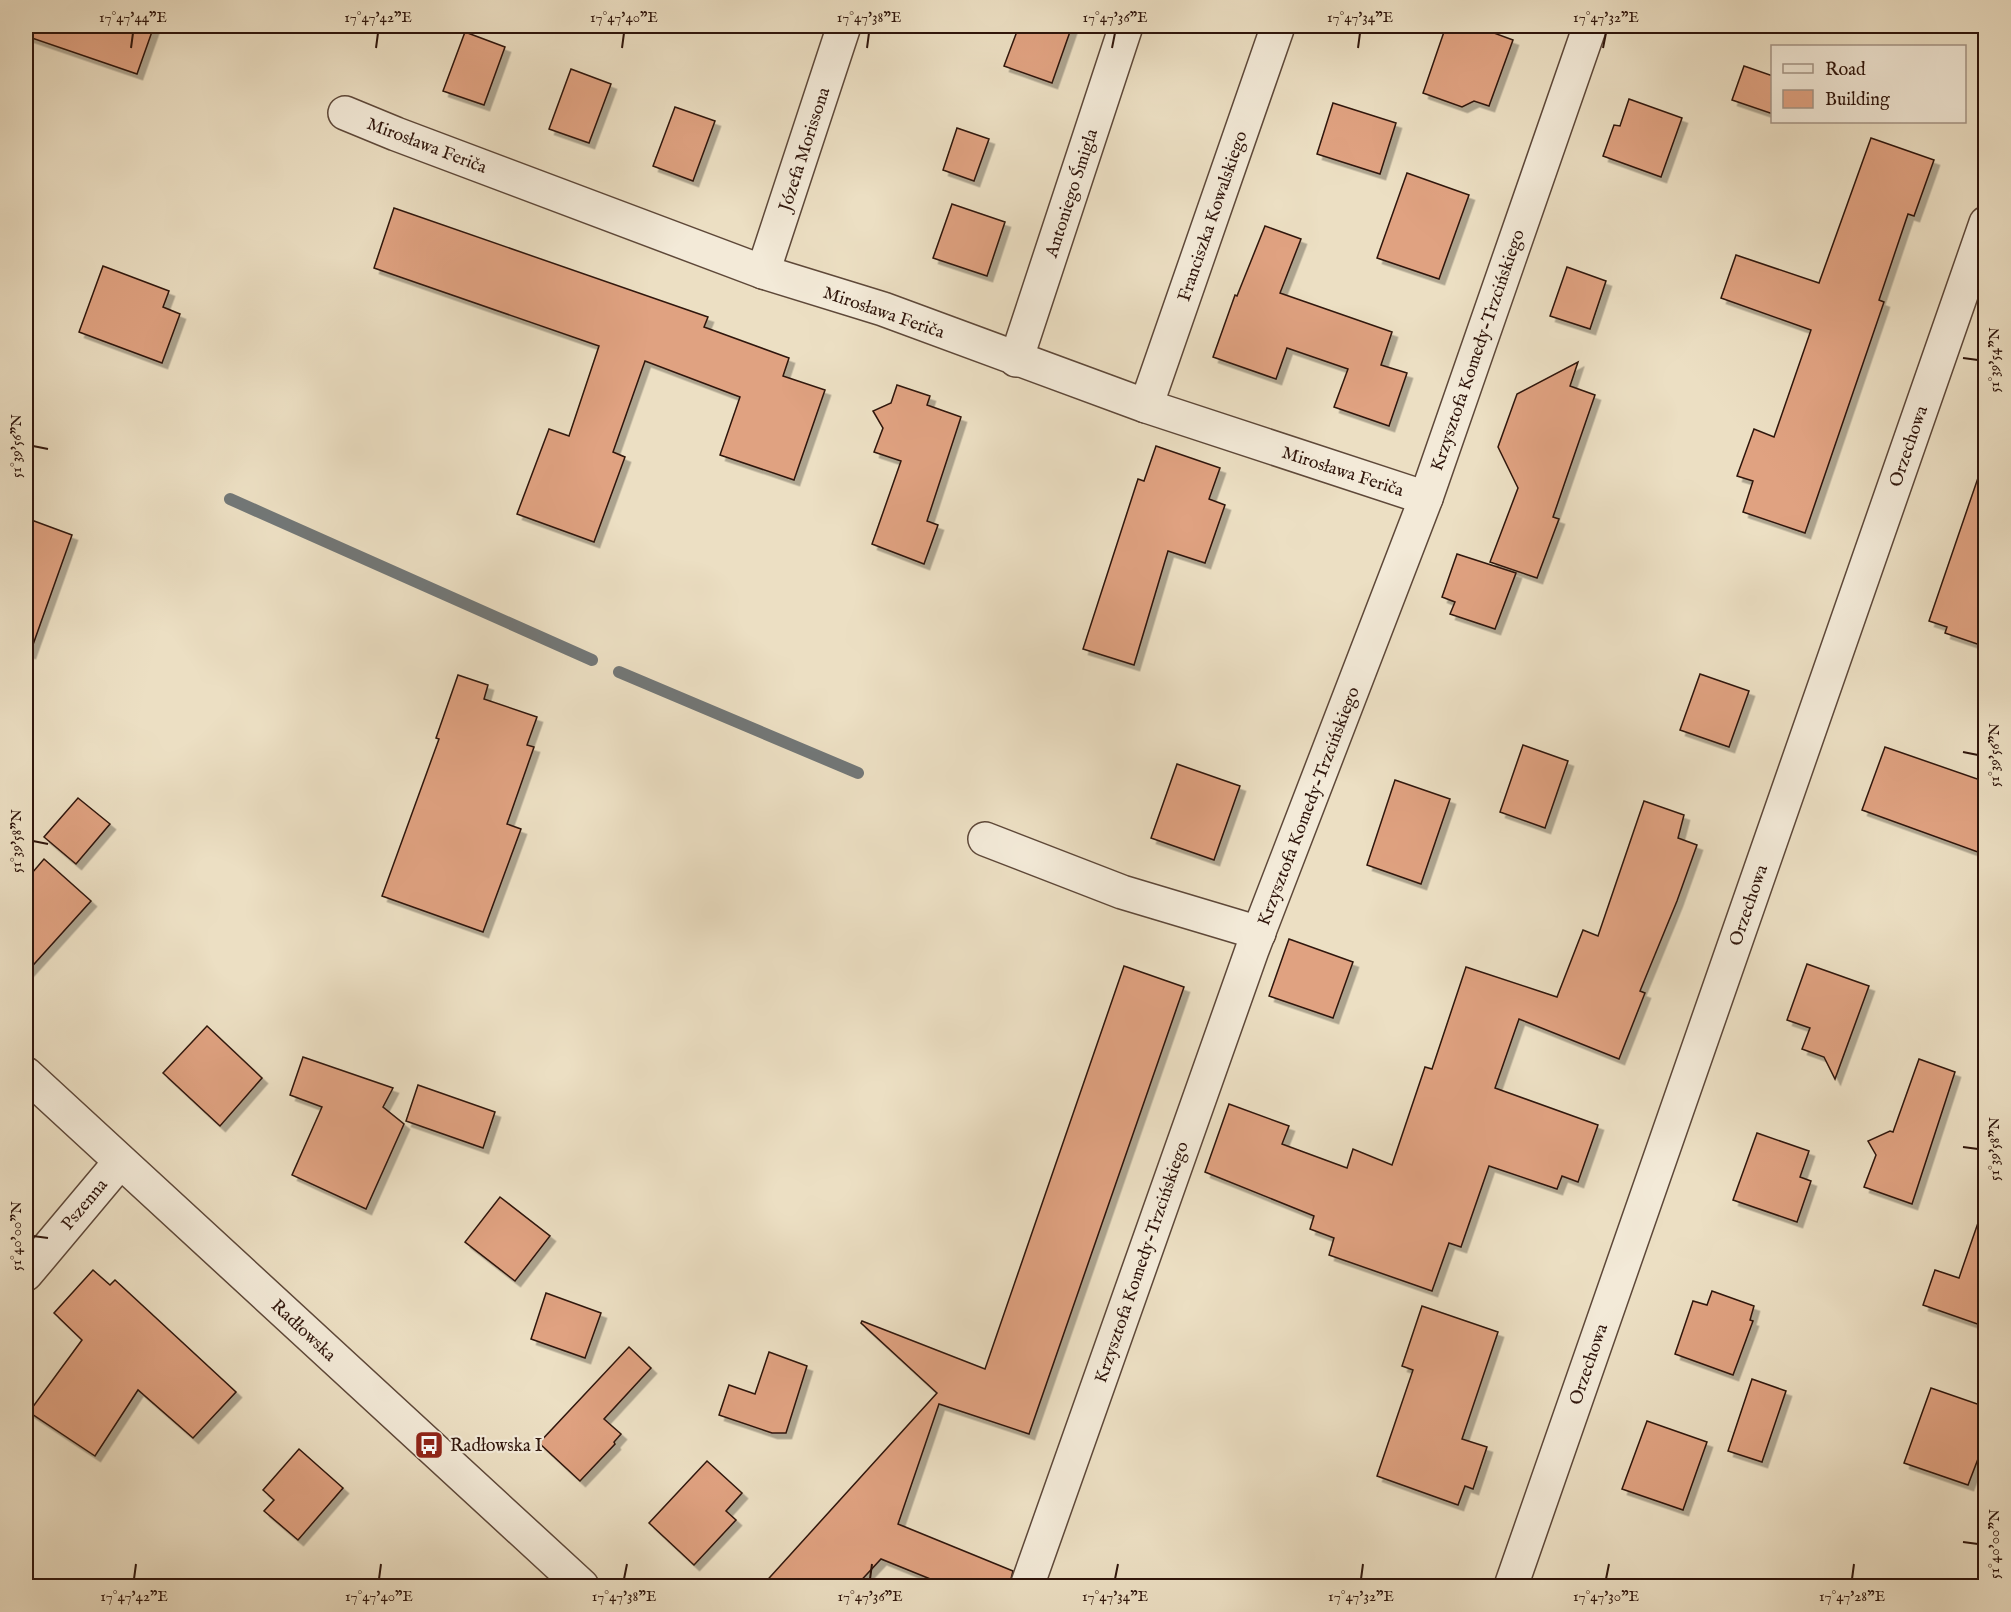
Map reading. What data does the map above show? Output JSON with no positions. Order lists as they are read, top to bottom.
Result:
{
  "streets": {
    "street": [
      "Mirosława Feriča",
      "Józefa Morissona",
      "Antoniego Śmigla",
      "Franciszka Kowalskiego",
      "Krzysztofa Komedy-Trzcińskiego",
      "Orzechowa",
      "Pszenna",
      "Radłowska"
    ]
  },
  "crossings": [
    ["Mirosława Feriča", "Józefa Morissona"],
    ["Mirosława Feriča", "Antoniego Śmigla"],
    ["Mirosława Feriča", "Franciszka Kowalskiego"],
    ["Mirosława Feriča", "Krzysztofa Komedy-Trzcińskiego"],
    ["Pszenna", "Radłowska"]
  ],
  "places": {
    "bus stop": ["Radłowska I"]
  },
  "legend": ["Road", "Building"],
  "coordinates": [
    "17°47'44\"E",
    "17°47'42\"E",
    "17°47'40\"E",
    "17°47'38\"E",
    "17°47'36\"E",
    "17°47'34\"E",
    "17°47'32\"E",
    "51°39'54\"N",
    "51°39'56\"N",
    "51°39'58\"N",
    "51°40'00\"N",
    "17°47'30\"E",
    "17°47'28\"E"
  ]
}
